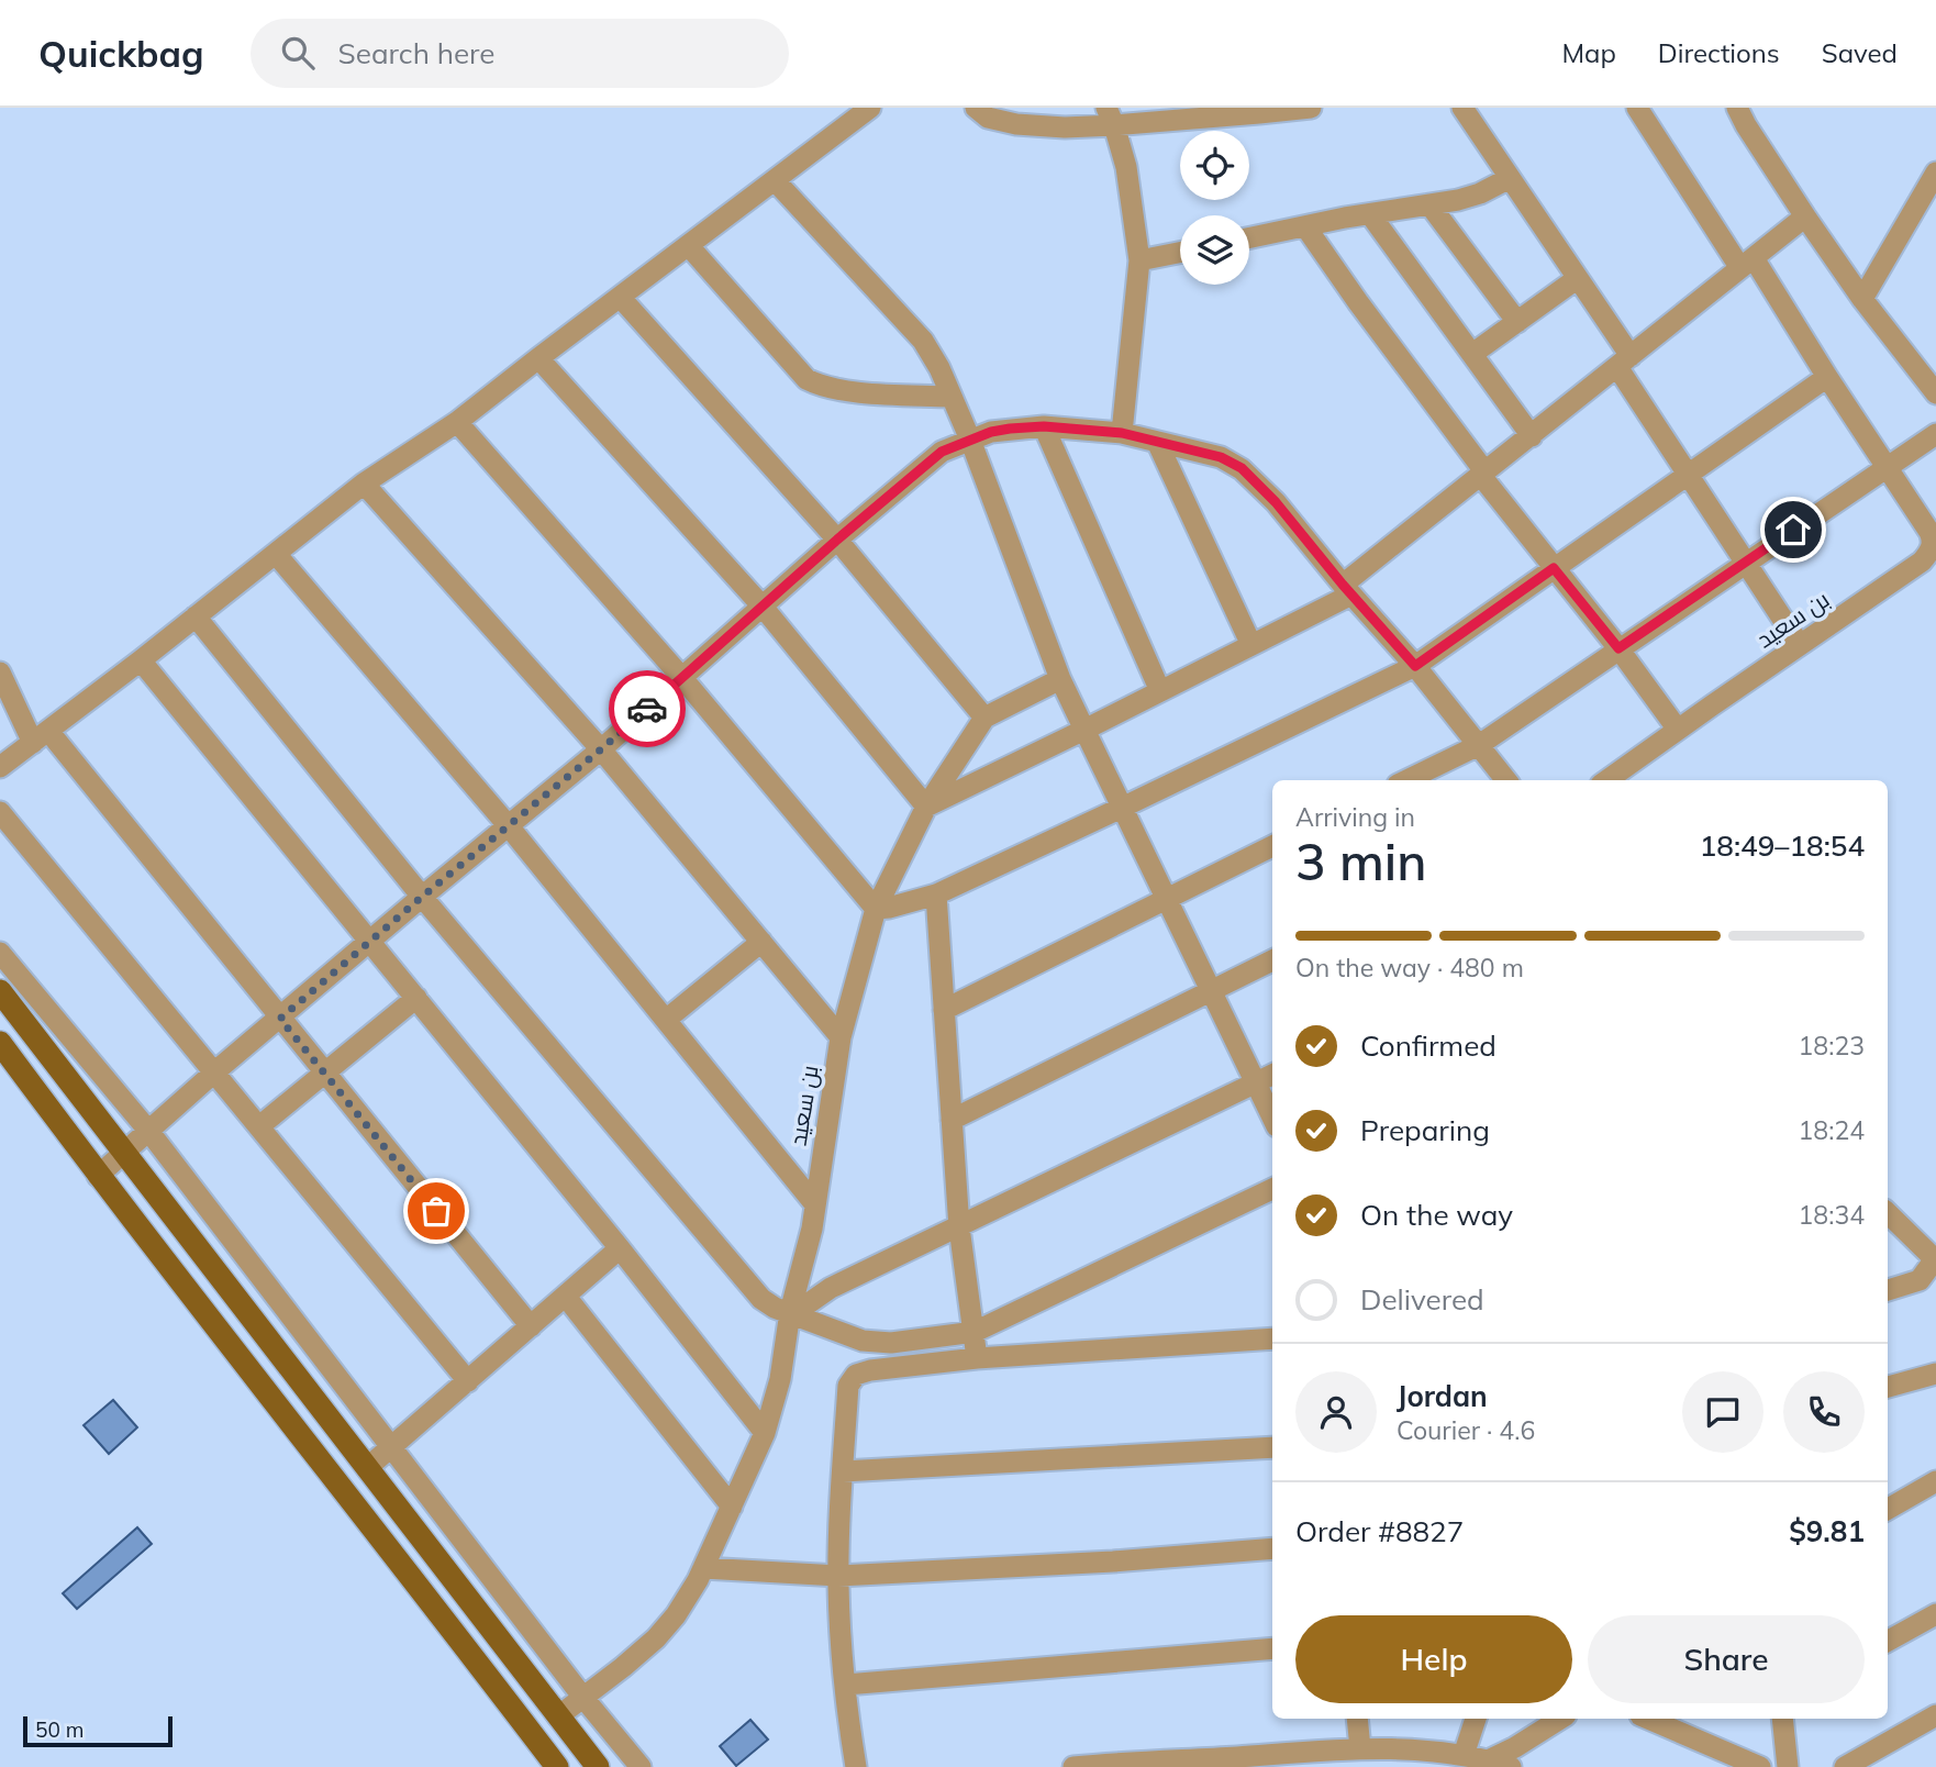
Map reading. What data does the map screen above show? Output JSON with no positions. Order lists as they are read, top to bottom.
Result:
{
  "streets": {
    "street": ["بن سعيد"]
  },
  "scale_bar": "50 m",
  "page": {
    "header": "Quickbag",
    "search": "Search here",
    "nav": ["Map", "Directions", "Saved"],
    "heading": ["3 min", "Arriving in", "18:49–18:54"],
    "panel": [
      "Jordan",
      "Courier · 4.6",
      "Order #8827",
      "$9.81"
    ],
    "bar": "On the way · 480 m",
    "list": [
      ["Confirmed", "18:23"],
      ["Preparing", "18:24"],
      ["On the way", "18:34"],
      "Delivered"
    ],
    "buttons": ["Help", "Share"],
    "scale": "50 m"
  }
}
